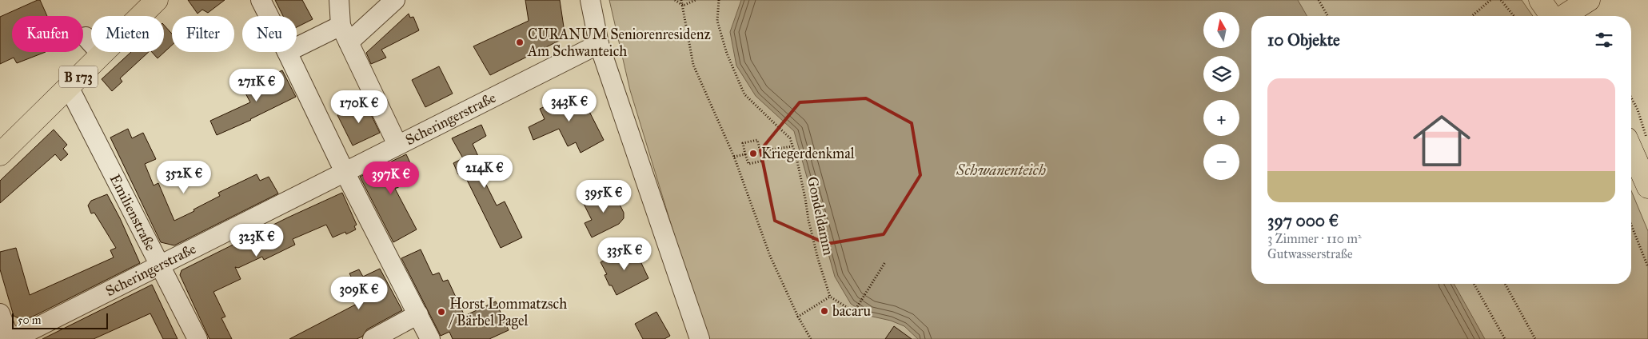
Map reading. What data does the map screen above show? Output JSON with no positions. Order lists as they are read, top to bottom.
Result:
{
  "streets": {
    "main road": ["B 173"],
    "street": ["Scheringerstraße", "Emilienstraße"],
    "path": ["Gondeldamm"]
  },
  "crossings": [
    ["B 173", "Emilienstraße"],
    ["Scheringerstraße", "Emilienstraße"]
  ],
  "water": ["Schwanenteich"],
  "places": [
    "CURANUM Seniorenresidenz Am Schwanteich",
    "Kriegerdenkmal",
    "bacaru",
    "Horst Lommatzsch / Bärbel Pagel"
  ],
  "scale_bar": "50 m",
  "north": "top",
  "page": {
    "map_buttons": ["+", "−"],
    "chip": [
      "Kaufen",
      "Mieten",
      "Filter",
      "Neu"
    ],
    "heading": "10 Objekte",
    "list": [
      {
        "name": "397 000 €",
        "note": "3 Zimmer · 110 m² · Gutwasserstraße"
      }
    ],
    "price": [
      "271K €",
      "343K €",
      "170K €",
      "214K €",
      "352K €",
      "397K €",
      "395K €",
      "323K €",
      "335K €",
      "309K €"
    ],
    "scale": "50 m"
  }
}
